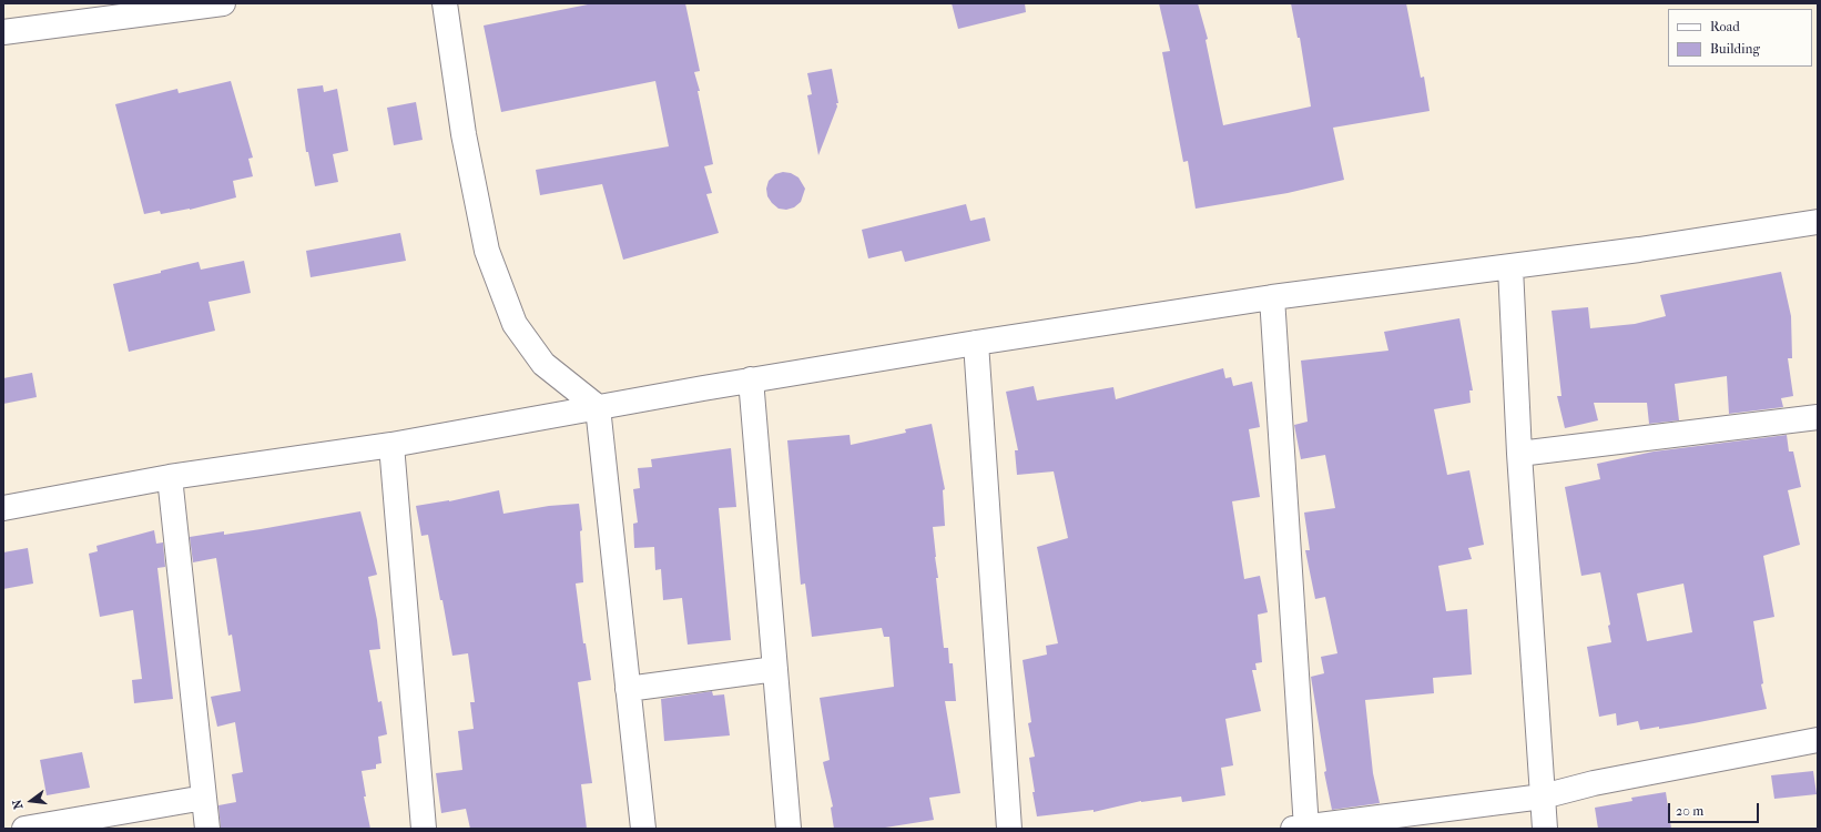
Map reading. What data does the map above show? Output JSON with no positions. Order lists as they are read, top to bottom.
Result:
{
  "legend": ["Road", "Building"],
  "scale_bar": "20 m",
  "north": "left"
}
